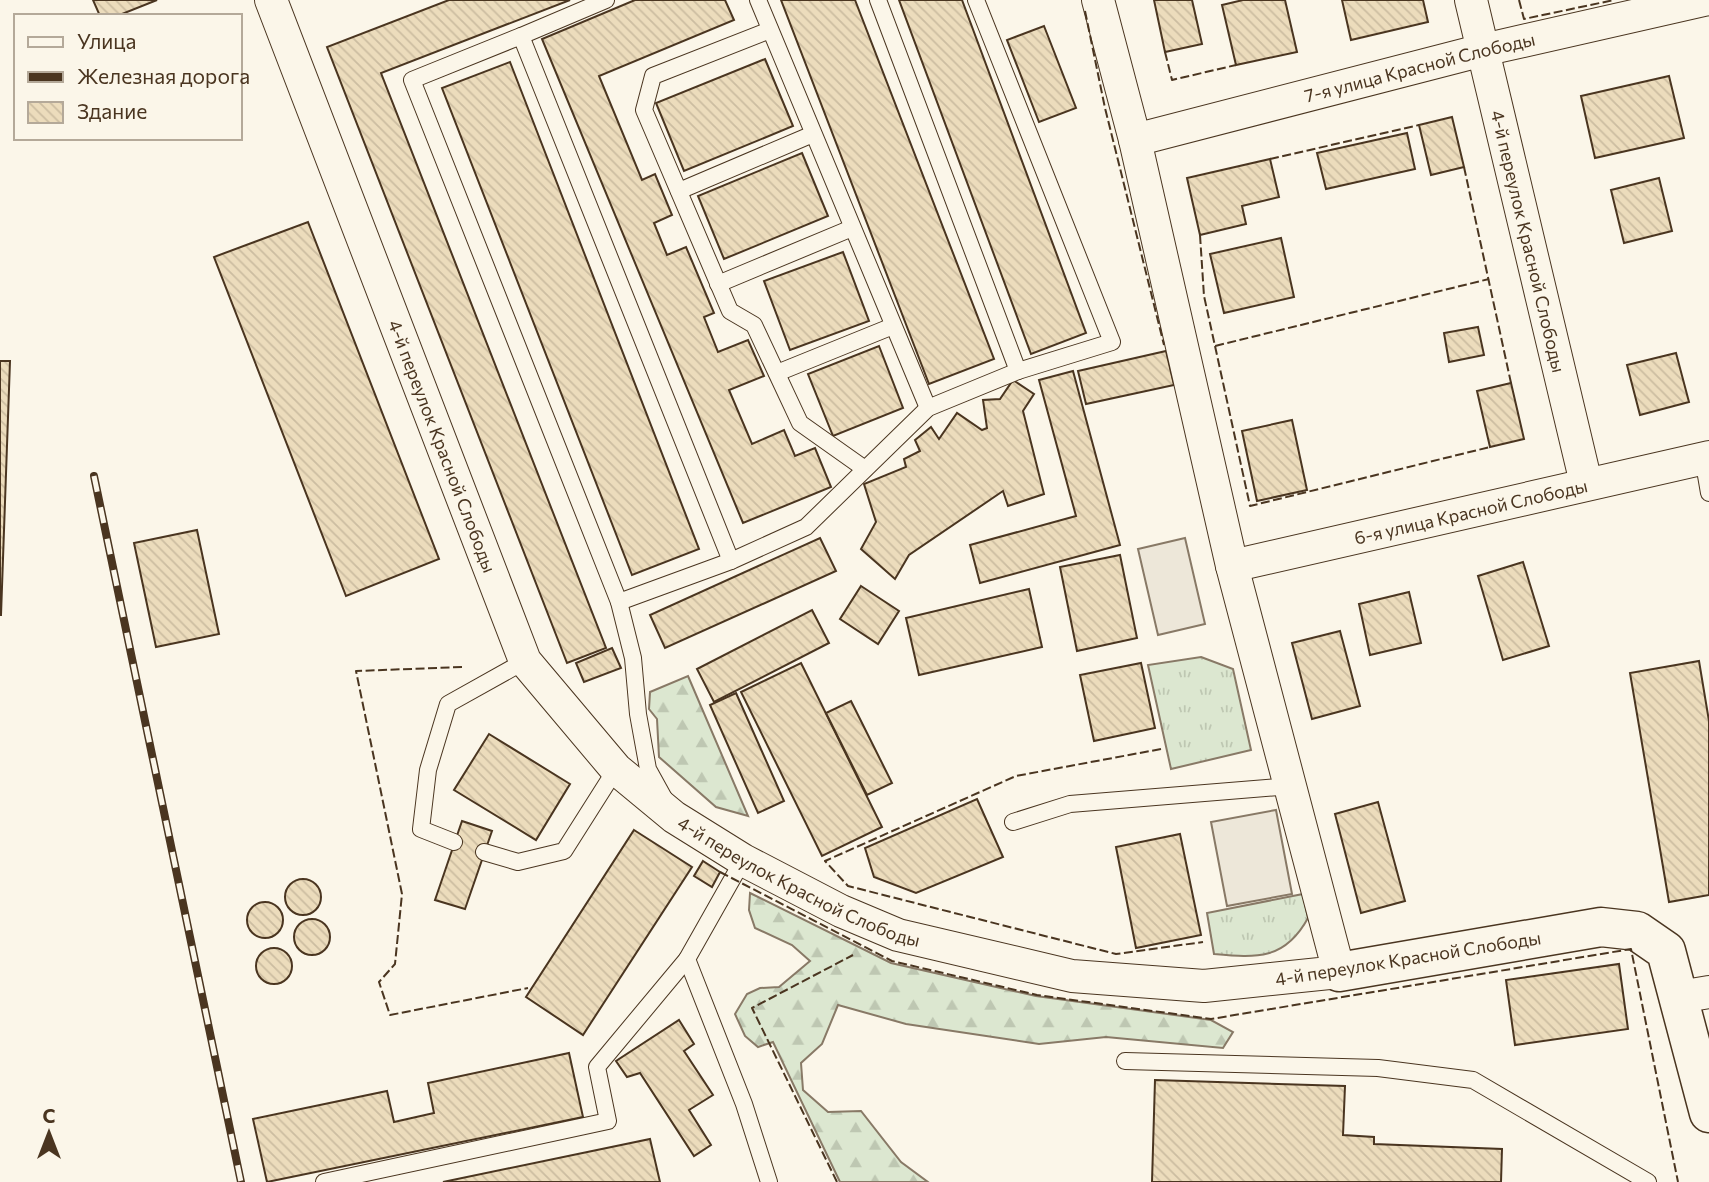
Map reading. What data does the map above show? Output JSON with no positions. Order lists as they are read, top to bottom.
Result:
{
  "streets": {
    "street": ["7-я улица Красной Слободы", "4-й переулок Красной Слободы", "6-я улица Красной Слободы"]
  },
  "crossings": [
    ["7-я улица Красной Слободы", "4-й переулок Красной Слободы"],
    ["4-й переулок Красной Слободы", "6-я улица Красной Слободы"]
  ],
  "legend": ["Улица", "Железная дорога", "Здание"],
  "north": "top"
}
